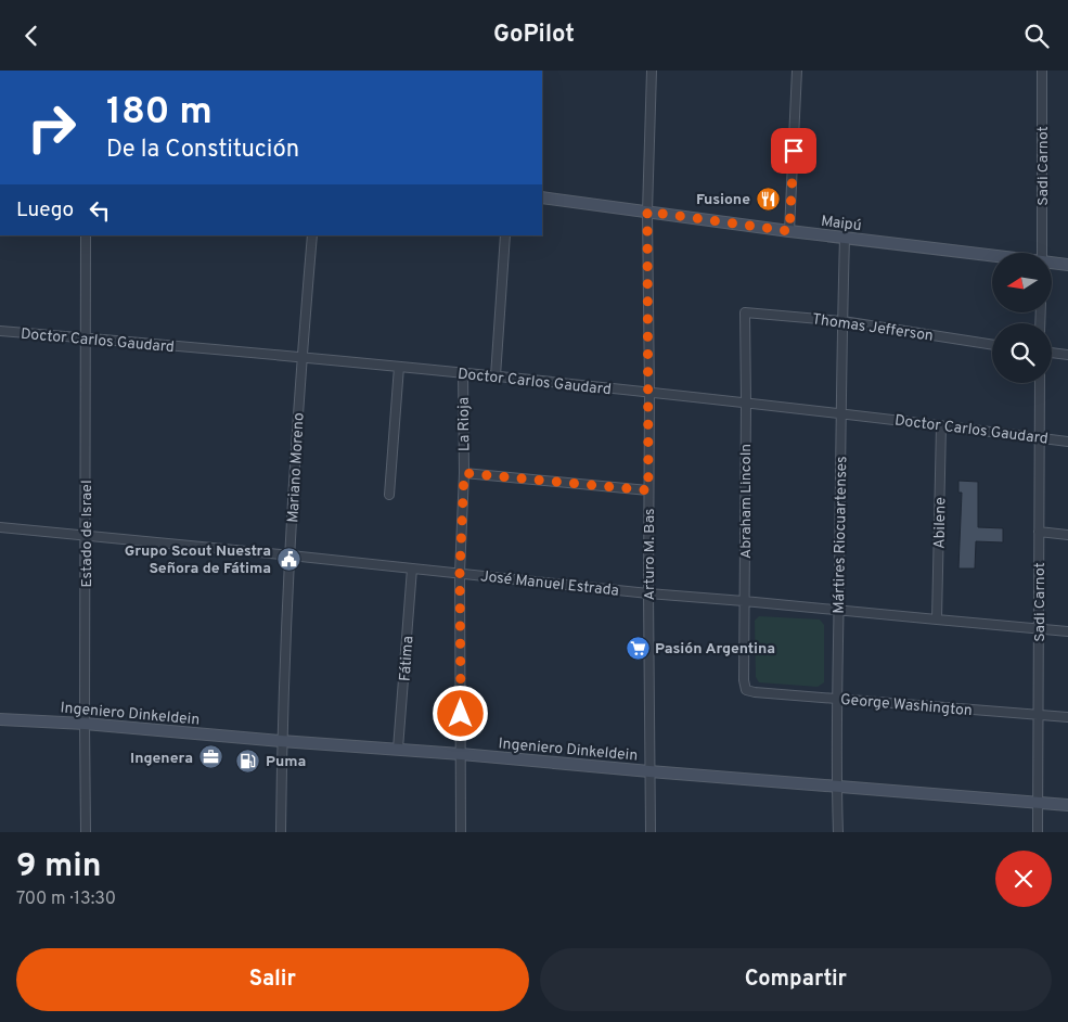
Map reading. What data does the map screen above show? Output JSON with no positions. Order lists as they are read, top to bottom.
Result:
{
  "streets": {
    "main road": ["Maipú", "Ingeniero Dinkeldein"],
    "street": [
      "Sadi Carnot",
      "Thomas Jefferson",
      "Doctor Carlos Gaudard",
      "La Rioja",
      "Mariano Moreno",
      "Abraham Lincoln",
      "Abilene",
      "Estado de Israel",
      "Mártires Riocuartenses",
      "Arturo M. Bas",
      "José Manuel Estrada",
      "Fátima",
      "George Washington"
    ]
  },
  "crossings": [
    ["Sadi Carnot", "Doctor Carlos Gaudard"],
    ["Sadi Carnot", "José Manuel Estrada"],
    ["Sadi Carnot", "George Washington"],
    ["Sadi Carnot", "Ingeniero Dinkeldein"],
    ["Maipú", "Mártires Riocuartenses"],
    ["Maipú", "Arturo M. Bas"],
    ["Thomas Jefferson", "Abraham Lincoln"],
    ["Thomas Jefferson", "Mártires Riocuartenses"],
    ["Doctor Carlos Gaudard", "La Rioja"],
    ["Doctor Carlos Gaudard", "Mariano Moreno"],
    ["Doctor Carlos Gaudard", "Abraham Lincoln"],
    ["Doctor Carlos Gaudard", "Abilene"],
    ["Doctor Carlos Gaudard", "Estado de Israel"],
    ["Doctor Carlos Gaudard", "Mártires Riocuartenses"],
    ["Doctor Carlos Gaudard", "Arturo M. Bas"],
    ["La Rioja", "José Manuel Estrada"],
    ["La Rioja", "Ingeniero Dinkeldein"],
    ["Mariano Moreno", "José Manuel Estrada"],
    ["Mariano Moreno", "Ingeniero Dinkeldein"],
    ["Abraham Lincoln", "José Manuel Estrada"],
    ["Abraham Lincoln", "George Washington"],
    ["Abilene", "José Manuel Estrada"],
    ["Estado de Israel", "José Manuel Estrada"],
    ["Estado de Israel", "Ingeniero Dinkeldein"],
    ["Mártires Riocuartenses", "José Manuel Estrada"],
    ["Mártires Riocuartenses", "George Washington"],
    ["Mártires Riocuartenses", "Ingeniero Dinkeldein"],
    ["Arturo M. Bas", "José Manuel Estrada"],
    ["Arturo M. Bas", "Ingeniero Dinkeldein"],
    ["José Manuel Estrada", "Fátima"],
    ["Fátima", "Ingeniero Dinkeldein"]
  ],
  "places": {
    "restaurant": ["Fusione"],
    "public building": ["Grupo Scout Nuestra Señora de Fátima"],
    "supermarket": ["Pasión Argentina"],
    "office": ["Ingenera"],
    "fuel station": ["Puma"]
  },
  "north": "left",
  "page": {
    "header": "GoPilot",
    "turn": ["180 m", "De la Constitución"],
    "then": "Luego",
    "heading": ["9 min", "700 m · 13:30"],
    "buttons": ["Salir", "Compartir"]
  }
}
